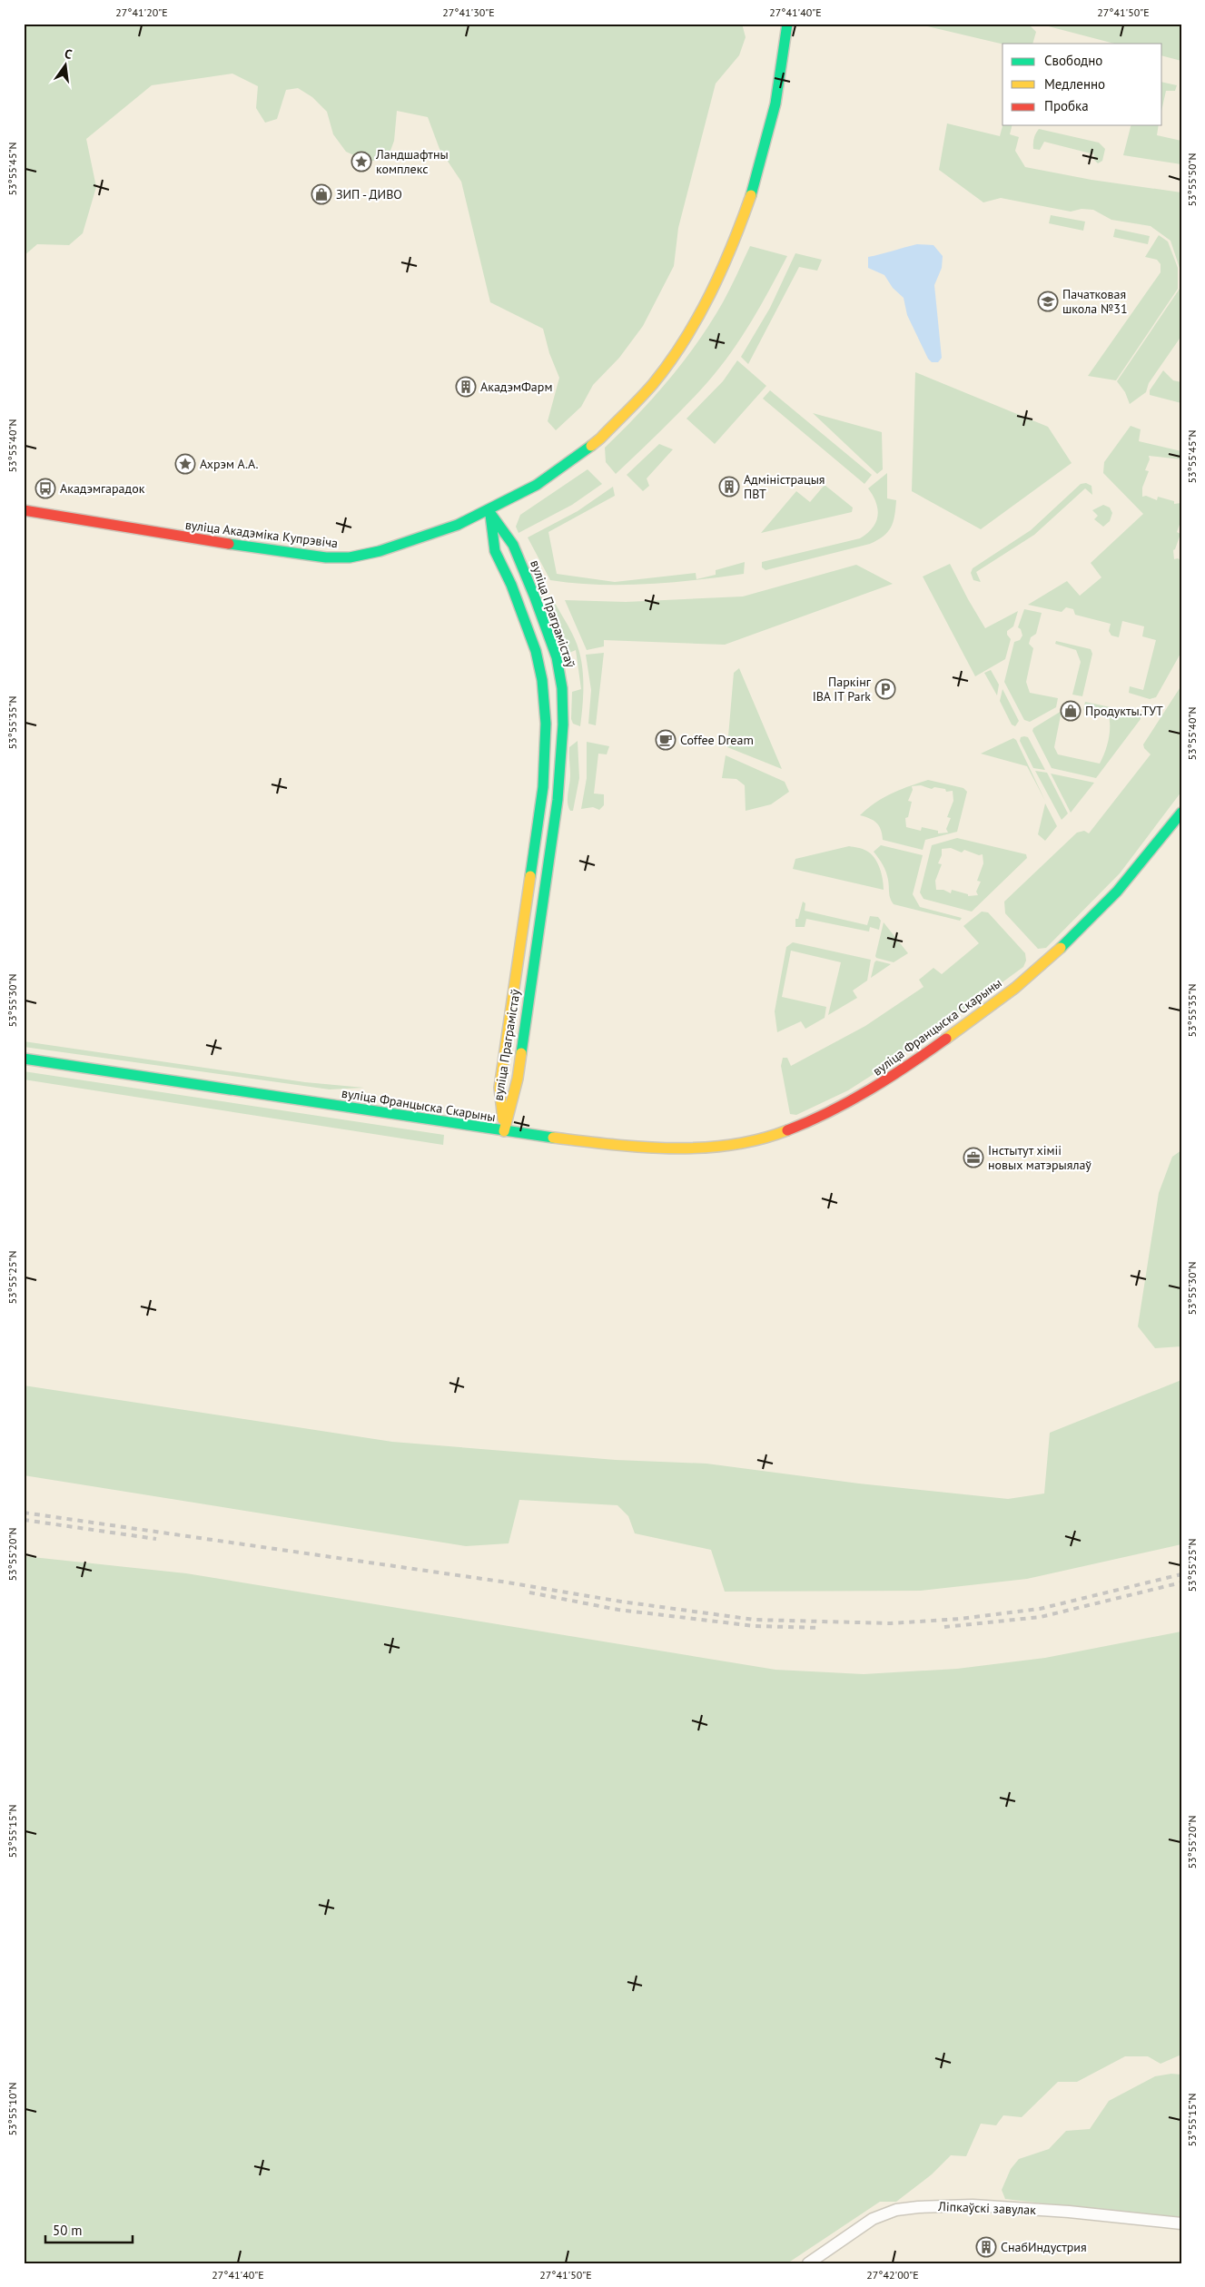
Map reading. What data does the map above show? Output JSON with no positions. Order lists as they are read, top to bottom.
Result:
{
  "streets": {
    "main road": ["вуліца Акадэміка Купрэвіча", "вуліца Праграмістаў", "вуліца Францыска Скарыны"],
    "street": ["Ліпкаўскі завулак"]
  },
  "crossings": [
    ["вуліца Акадэміка Купрэвіча", "вуліца Праграмістаў"],
    ["вуліца Праграмістаў", "вуліца Францыска Скарыны"]
  ],
  "places": {
    "place": ["Ландшафтны комплекс", "Ахрэм А.А."],
    "shop": ["ЗИП - ДИВО", "Продукты.ТУТ"],
    "school or university": ["Пачатковая школа №31"],
    "building": ["АкадэмФарм", "Адміністрацыя ПВТ", "СнабИндустрия"],
    "bus stop": ["Акадэмгарадок"],
    "parking": ["Паркінг IBA IT Park"],
    "cafe": ["Coffee Dream"],
    "office": ["Інстытут хіміі новых матэрыялаў"]
  },
  "legend": ["Свободно", "Медленно", "Пробка"],
  "scale_bar": "50 m",
  "north": "top",
  "coordinates": [
    "27°41'20\"E",
    "27°41'30\"E",
    "27°41'40\"E",
    "27°41'50\"E",
    "53°55'45\"N",
    "53°55'50\"N",
    "53°55'40\"N",
    "53°55'35\"N",
    "53°55'30\"N",
    "53°55'25\"N",
    "53°55'20\"N",
    "53°55'15\"N",
    "53°55'10\"N",
    "27°42'00\"E"
  ]
}
